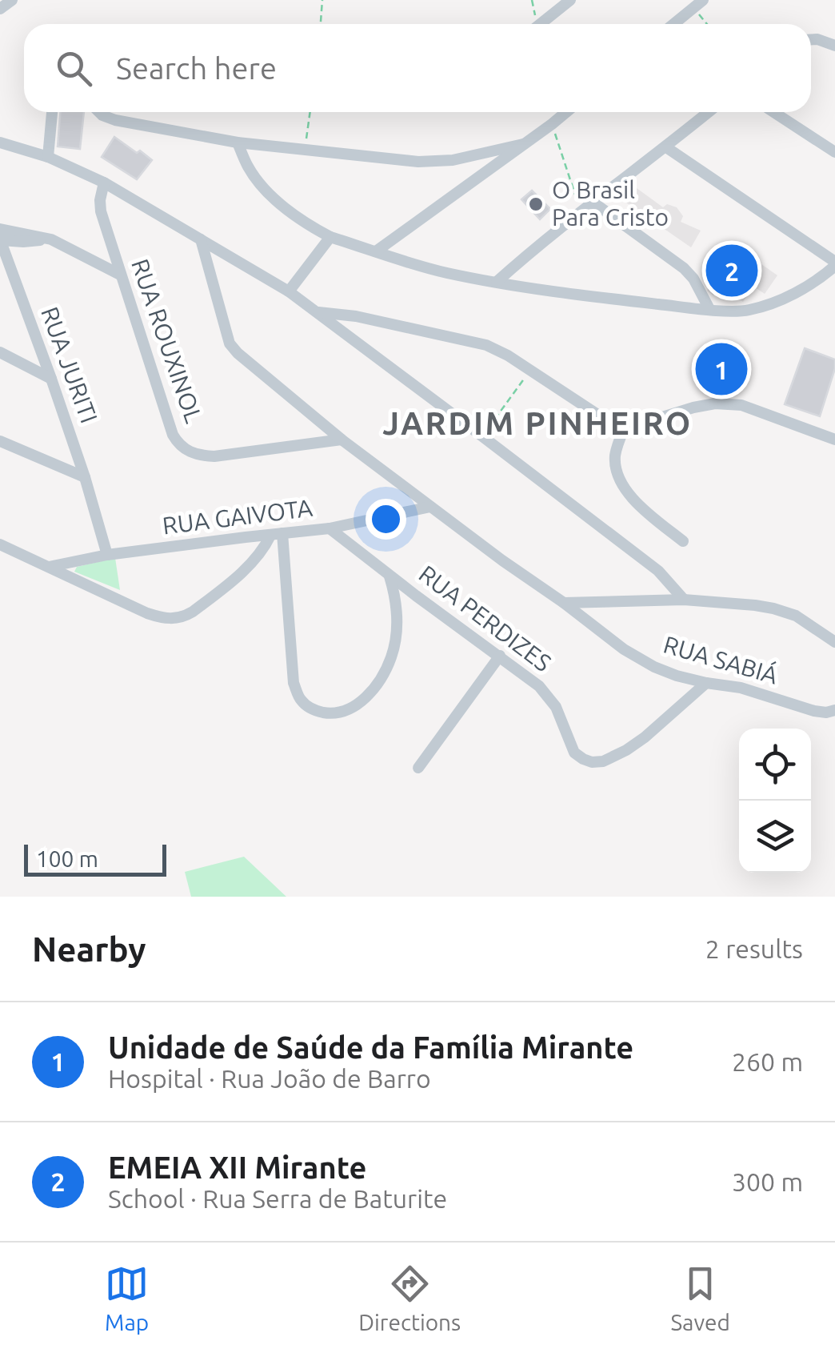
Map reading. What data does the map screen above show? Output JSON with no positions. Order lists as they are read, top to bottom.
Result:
{
  "streets": {
    "street": [
      "RUA ROUXINOL",
      "RUA JURITI",
      "RUA GAIVOTA",
      "RUA PERDIZES",
      "RUA SABIÁ"
    ]
  },
  "crossings": [
    ["RUA ROUXINOL", "RUA SABIÁ"],
    ["RUA JURITI", "RUA GAIVOTA"],
    ["RUA GAIVOTA", "RUA PERDIZES"],
    ["RUA GAIVOTA", "RUA SABIÁ"],
    ["RUA PERDIZES", "RUA SABIÁ"]
  ],
  "districts": ["JARDIM PINHEIRO"],
  "places": ["O Brasil Para Cristo"],
  "scale_bar": "100 m",
  "page": {
    "search": "Search here",
    "pins": ["2", "1"],
    "scale": "100 m",
    "heading": ["Nearby", "2 results"],
    "list": [
      {
        "mark": "1",
        "name": "Unidade de Saúde da Família Mirante",
        "note": "Hospital · Rua João de Barro",
        "value": "260 m"
      },
      {
        "mark": "2",
        "name": "EMEIA XII Mirante",
        "note": "School · Rua Serra de Baturite",
        "value": "300 m"
      }
    ],
    "nav": ["Map", "Directions", "Saved"]
  }
}
